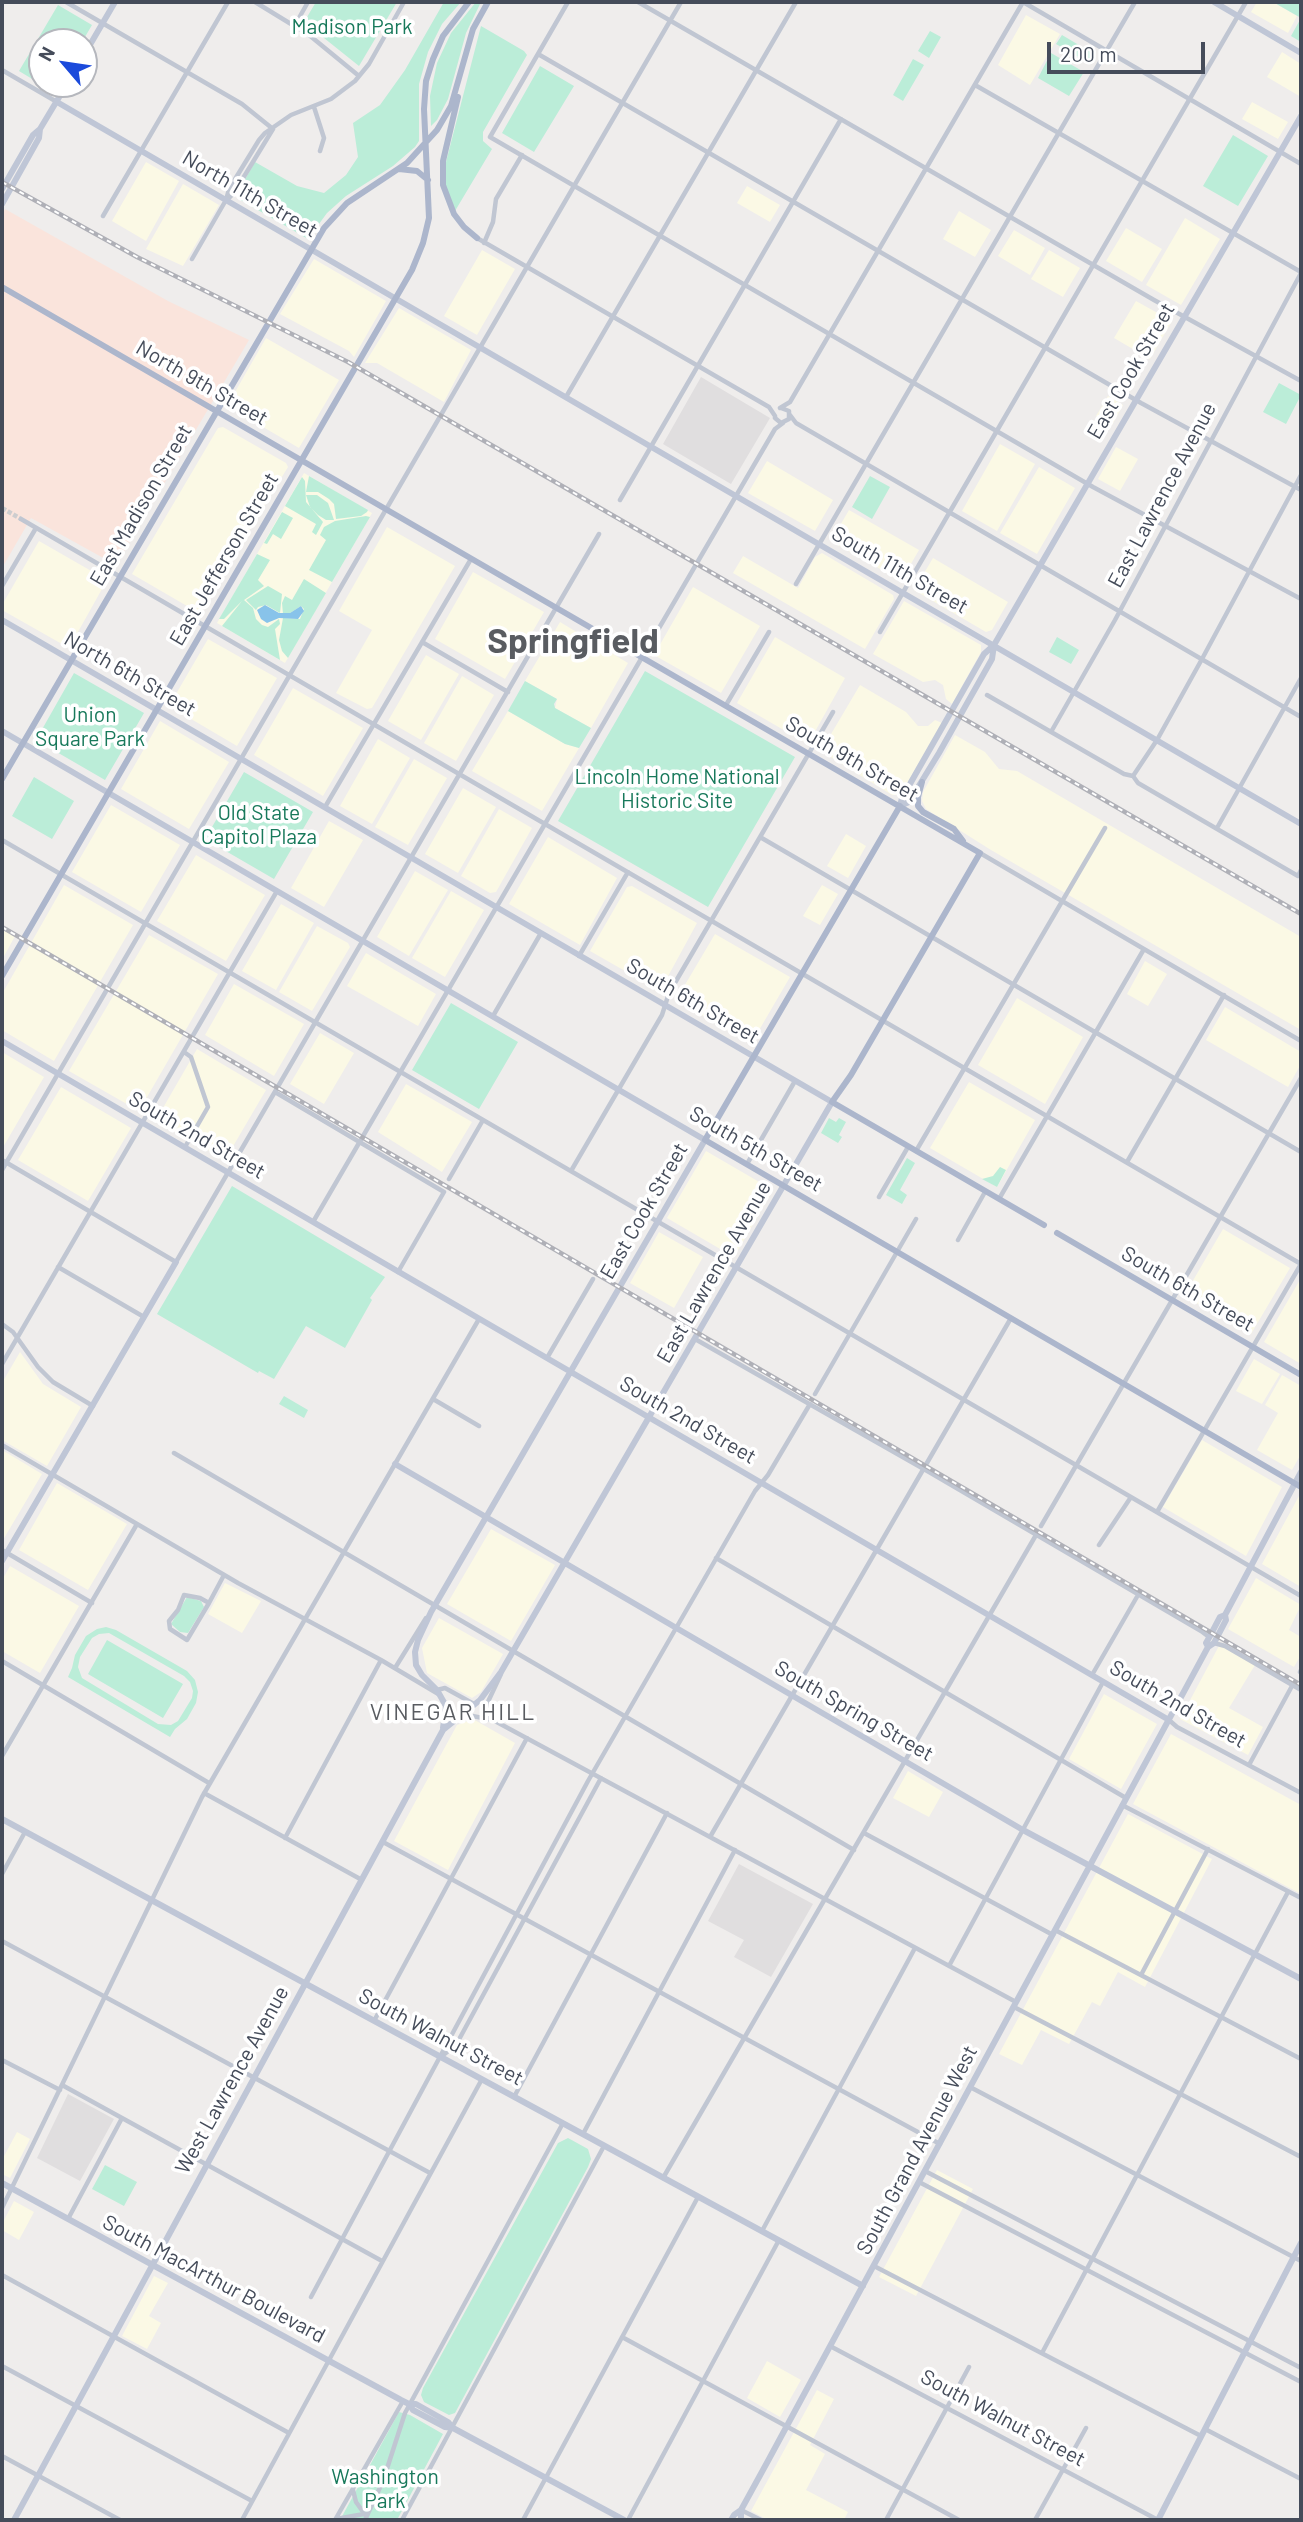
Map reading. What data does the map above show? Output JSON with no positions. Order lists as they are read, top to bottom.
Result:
{
  "streets": {
    "main road": [
      "East Cook Street",
      "North 9th Street",
      "East Lawrence Avenue",
      "East Madison Street",
      "East Jefferson Street",
      "South 9th Street",
      "South 6th Street",
      "South 5th Street"
    ],
    "street": [
      "North 11th Street",
      "South 11th Street",
      "North 6th Street",
      "South 2nd Street",
      "South Spring Street",
      "South Walnut Street",
      "West Lawrence Avenue",
      "South Grand Avenue West",
      "South MacArthur Boulevard"
    ]
  },
  "crossings": [
    ["North 11th Street", "East Madison Street"],
    ["North 11th Street", "East Jefferson Street"],
    ["North 11th Street", "South 11th Street"],
    ["East Cook Street", "South 11th Street"],
    ["East Cook Street", "South 9th Street"],
    ["East Cook Street", "South 6th Street"],
    ["East Cook Street", "South 2nd Street"],
    ["East Cook Street", "South 5th Street"],
    ["East Cook Street", "South Spring Street"],
    ["North 9th Street", "East Madison Street"],
    ["North 9th Street", "East Jefferson Street"],
    ["North 9th Street", "South 9th Street"],
    ["East Lawrence Avenue", "South 11th Street"],
    ["East Lawrence Avenue", "South 9th Street"],
    ["East Lawrence Avenue", "South 6th Street"],
    ["East Lawrence Avenue", "South 2nd Street"],
    ["East Lawrence Avenue", "South 5th Street"],
    ["East Lawrence Avenue", "West Lawrence Avenue"],
    ["East Madison Street", "East Jefferson Street"],
    ["East Madison Street", "North 6th Street"],
    ["East Madison Street", "South 5th Street"],
    ["East Jefferson Street", "North 6th Street"],
    ["East Jefferson Street", "South 5th Street"],
    ["North 6th Street", "South 6th Street"],
    ["South 2nd Street", "South Grand Avenue West"],
    ["South 5th Street", "South Grand Avenue West"],
    ["South Spring Street", "West Lawrence Avenue"],
    ["South Spring Street", "South Grand Avenue West"],
    ["South Walnut Street", "West Lawrence Avenue"],
    ["South Walnut Street", "South Grand Avenue West"],
    ["West Lawrence Avenue", "South MacArthur Boulevard"]
  ],
  "districts": ["Springfield", "VINEGAR HILL"],
  "parks": [
    "Madison Park",
    "Union Square Park",
    "Lincoln Home National Historic Site",
    "Old State Capitol Plaza",
    "Washington Park"
  ],
  "scale_bar": "200 m",
  "north": "top left"
}
